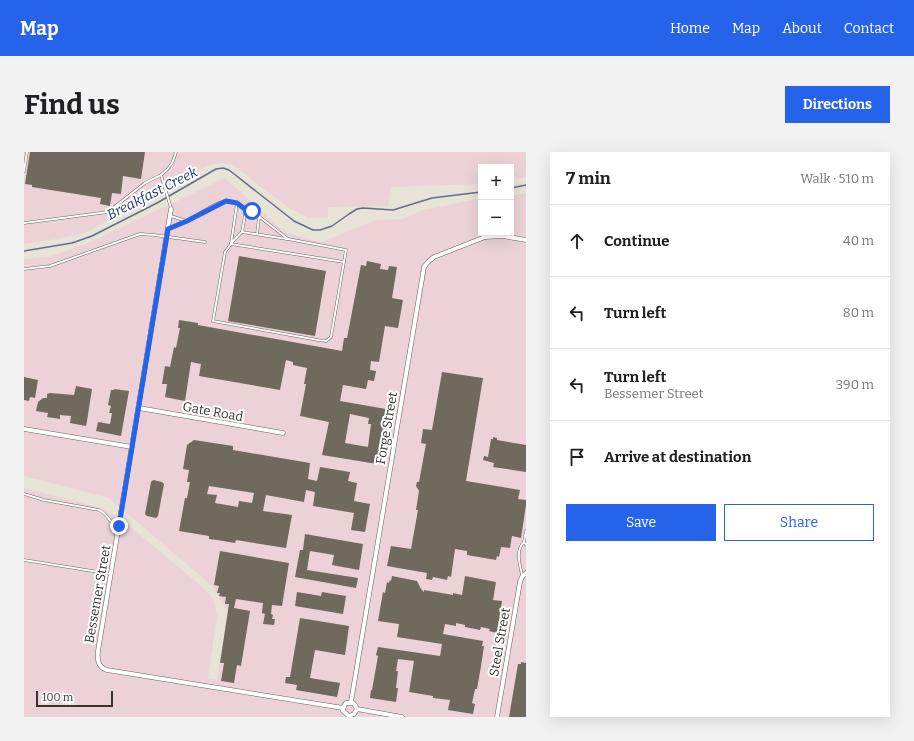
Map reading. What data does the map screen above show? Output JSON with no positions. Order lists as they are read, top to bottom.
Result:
{
  "streets": {
    "street": [
      "Gate Road",
      "Forge Street",
      "Bessemer Street",
      "Steel Street"
    ]
  },
  "crossings": [
    ["Gate Road", "Bessemer Street"],
    ["Forge Street", "Bessemer Street"]
  ],
  "water": ["Breakfast Creek"],
  "scale_bar": "100 m",
  "page": {
    "header": "Map",
    "nav": [
      "Home",
      "Map",
      "About",
      "Contact"
    ],
    "buttons": [
      "Directions",
      ["Save", "Share"]
    ],
    "title": "Find us",
    "heading": ["7 min", "Walk · 510 m"],
    "map_buttons": ["+", "−"],
    "list": [
      ["Continue", "40 m"],
      ["Turn left", "80 m"],
      ["Turn left", "Bessemer Street", "390 m"],
      "Arrive at destination"
    ],
    "scale": "100 m"
  }
}
